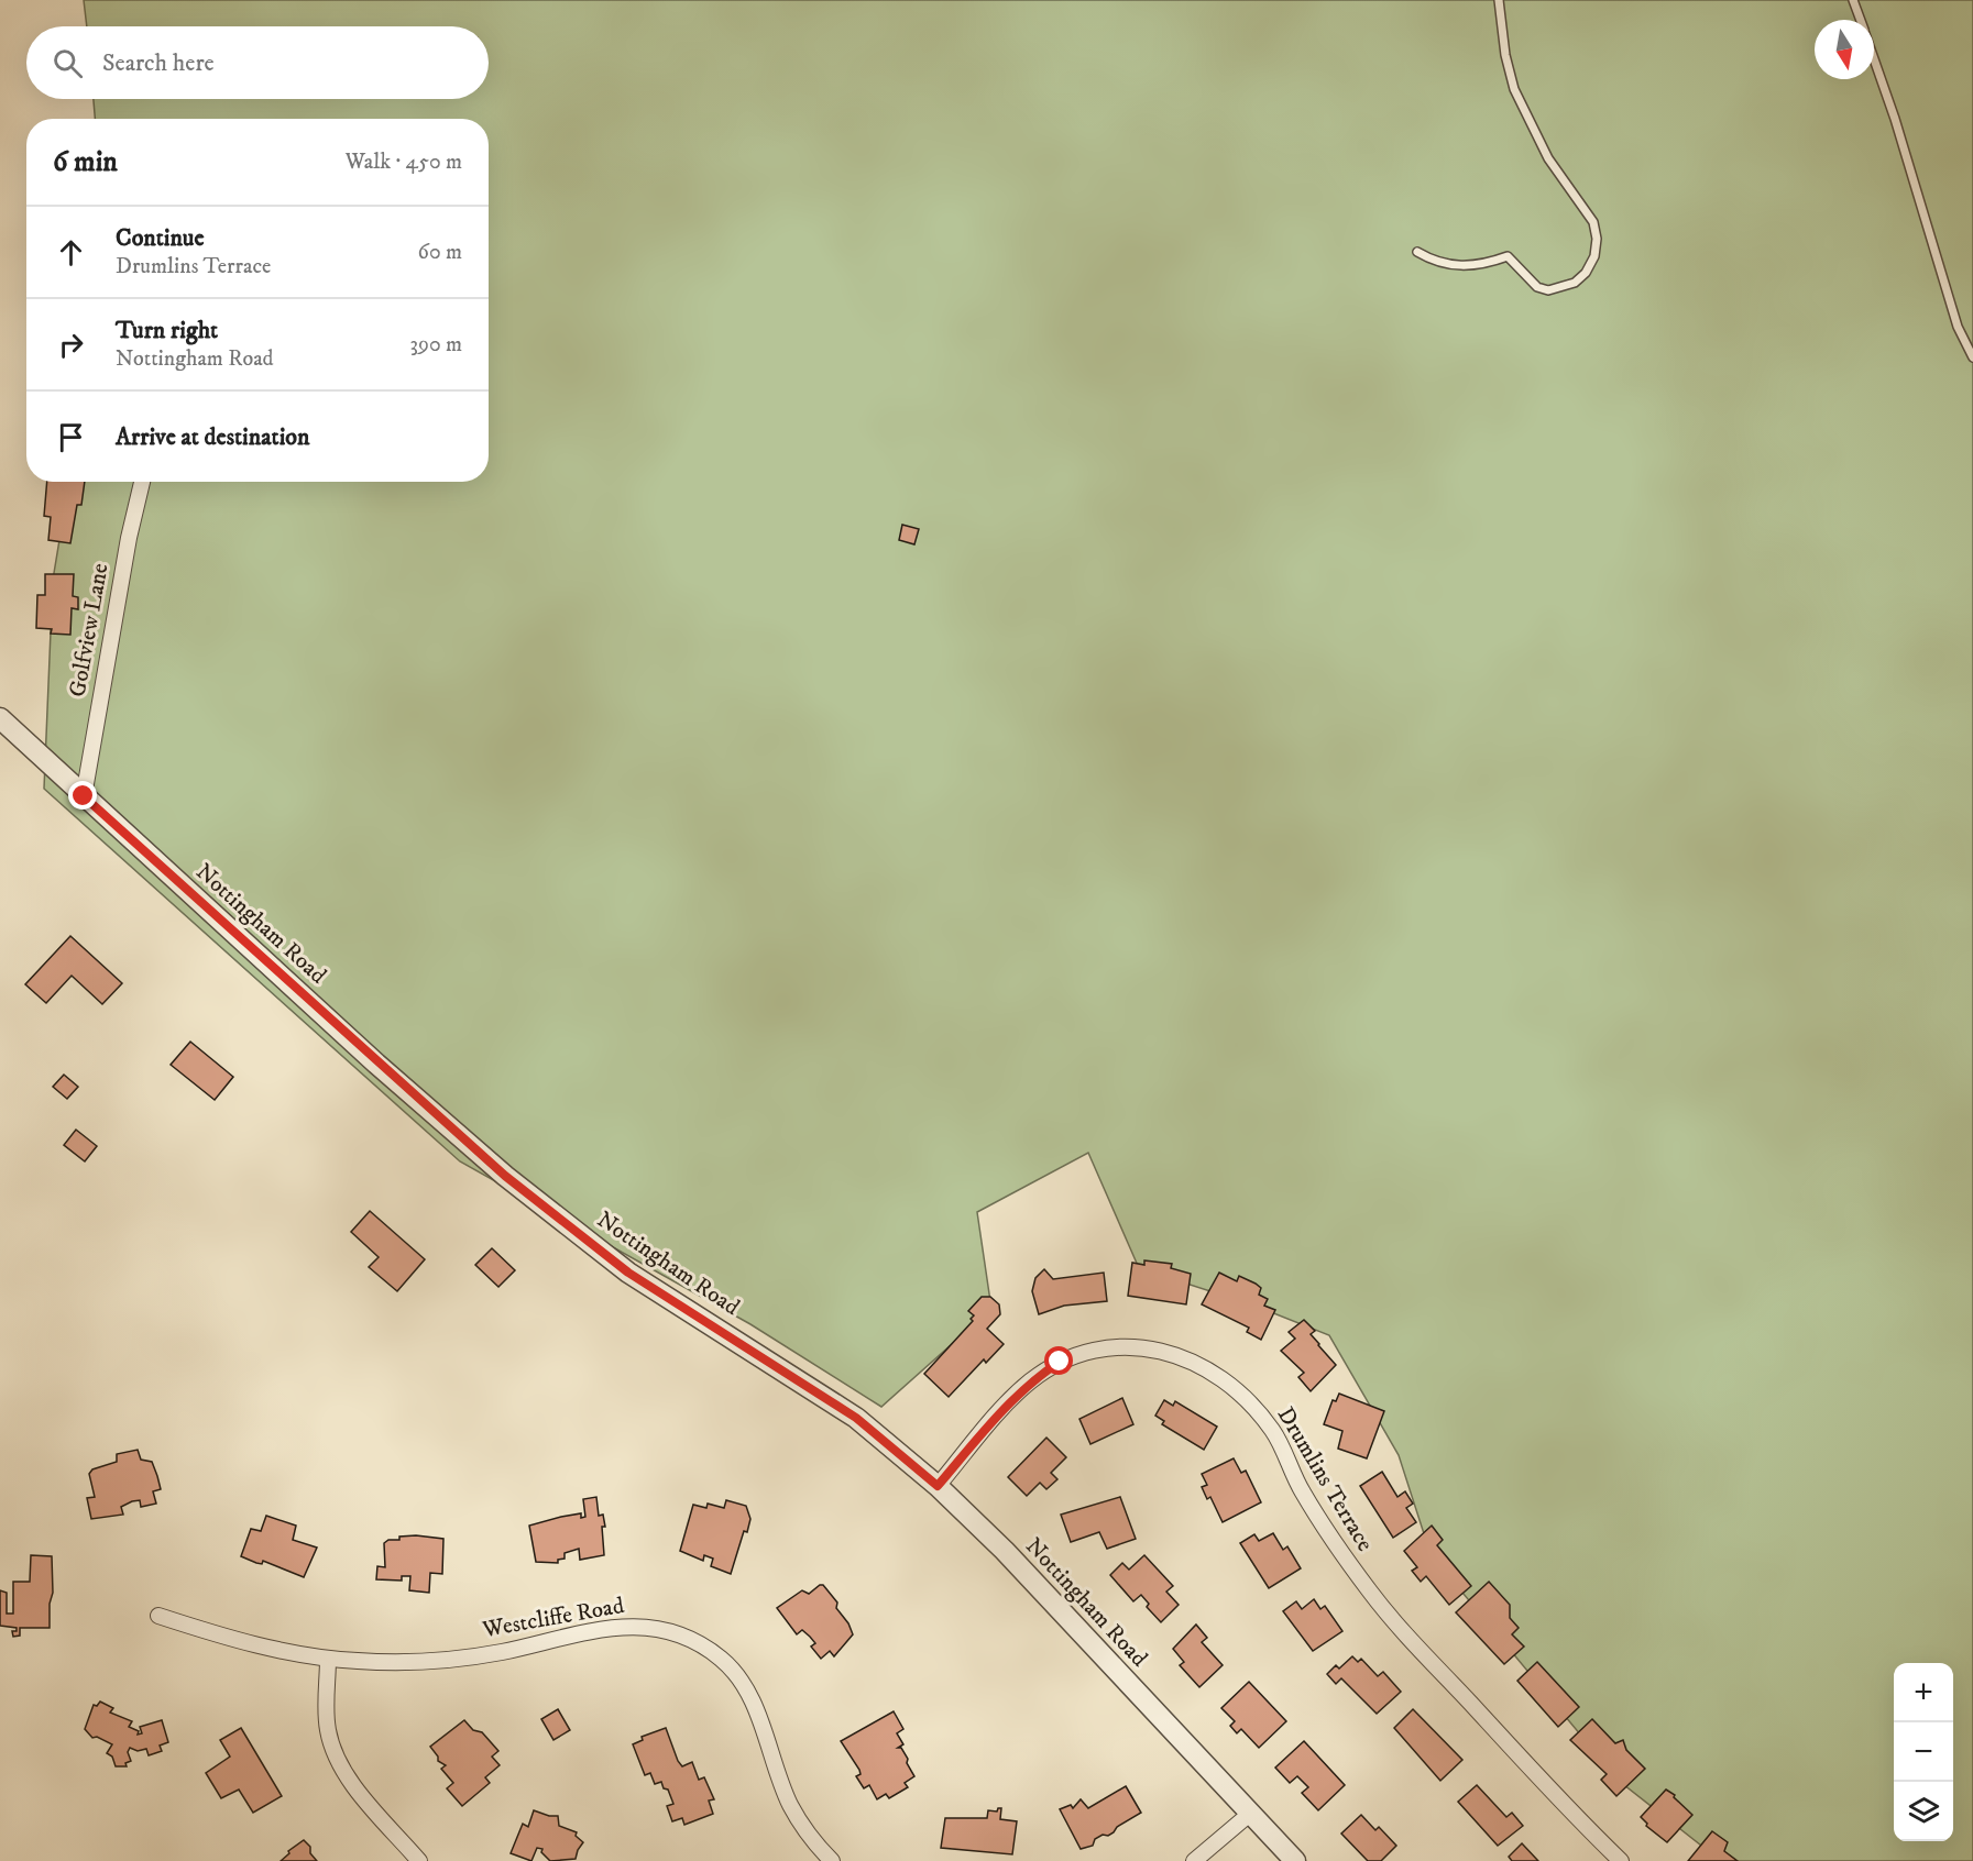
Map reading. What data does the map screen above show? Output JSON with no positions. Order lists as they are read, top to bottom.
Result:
{
  "streets": {
    "street": [
      "Golfview Lane",
      "Nottingham Road",
      "Drumlins Terrace",
      "Westcliffe Road"
    ]
  },
  "crossings": [
    ["Golfview Lane", "Nottingham Road"],
    ["Nottingham Road", "Drumlins Terrace"]
  ],
  "north": "bottom",
  "page": {
    "search": "Search here",
    "heading": ["6 min", "Walk · 450 m"],
    "list": [
      ["Continue", "Drumlins Terrace", "60 m"],
      ["Turn right", "Nottingham Road", "390 m"],
      "Arrive at destination"
    ],
    "map_buttons": ["+", "−"]
  }
}
